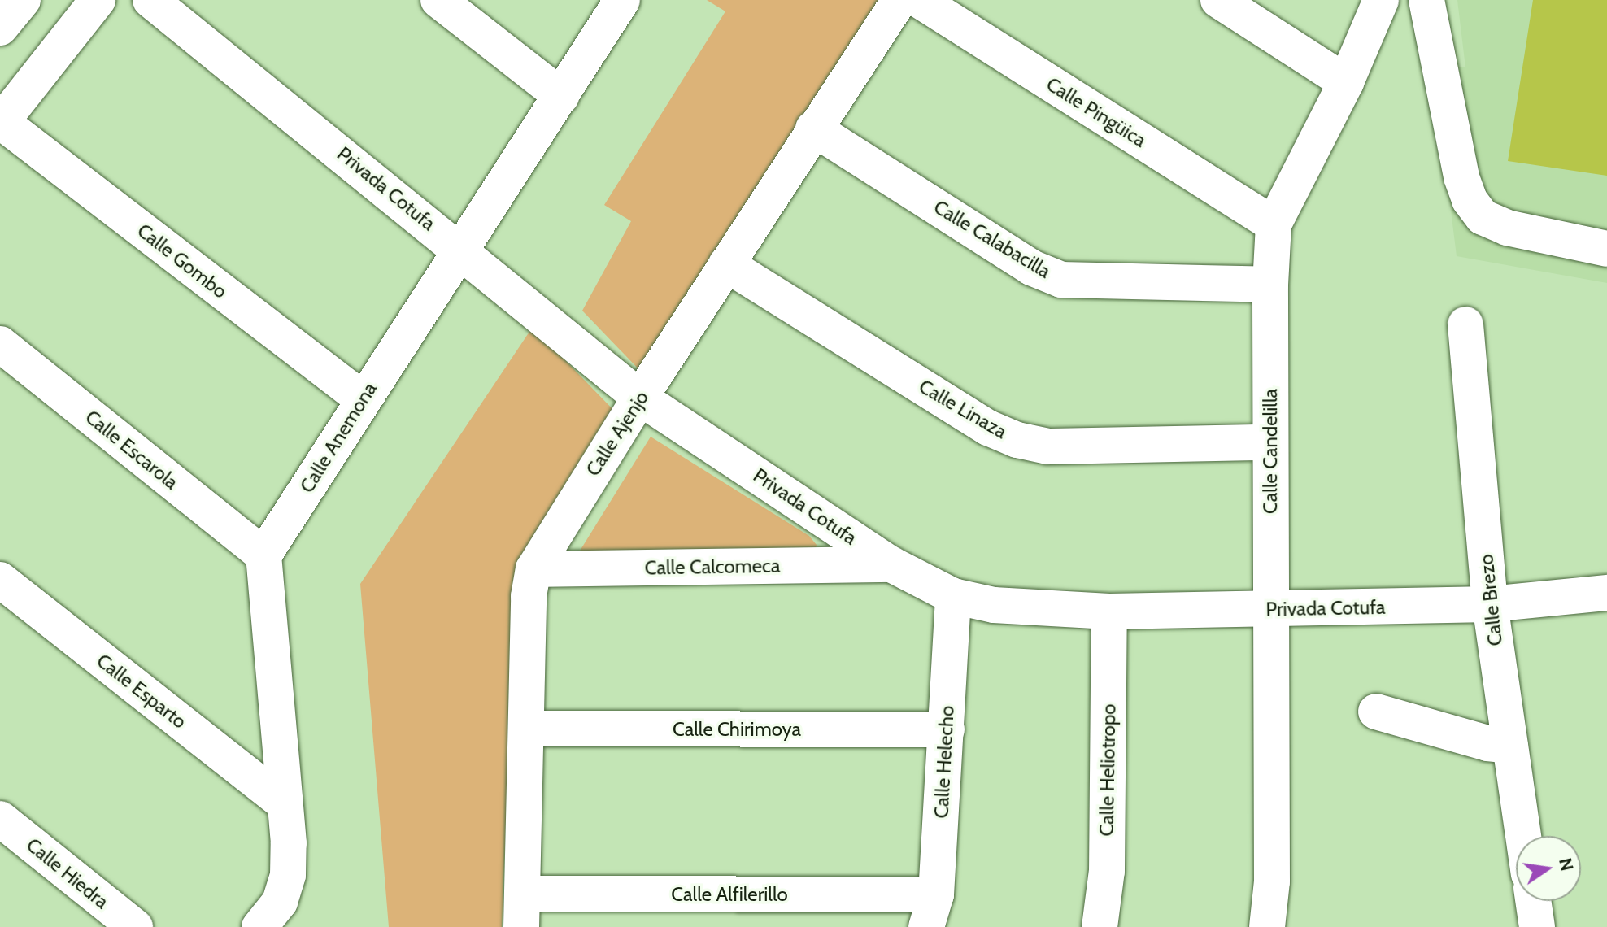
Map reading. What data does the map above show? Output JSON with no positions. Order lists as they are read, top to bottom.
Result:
{
  "streets": {
    "street": [
      "Calle Pingüica",
      "Privada Cotufa",
      "Calle Calabacilla",
      "Calle Gombo",
      "Calle Linaza",
      "Calle Ajenjo",
      "Calle Anemona",
      "Calle Escarola",
      "Calle Candelilla",
      "Calle Calcomeca",
      "Calle Brezo",
      "Calle Esparto",
      "Calle Chirimoya",
      "Calle Helecho",
      "Calle Heliotropo",
      "Calle Hiedra",
      "Calle Alfilerillo"
    ]
  },
  "crossings": [
    ["Calle Pingüica", "Calle Candelilla"],
    ["Privada Cotufa", "Calle Ajenjo"],
    ["Privada Cotufa", "Calle Anemona"],
    ["Privada Cotufa", "Calle Candelilla"],
    ["Privada Cotufa", "Calle Calcomeca"],
    ["Privada Cotufa", "Calle Brezo"],
    ["Privada Cotufa", "Calle Helecho"],
    ["Privada Cotufa", "Calle Heliotropo"],
    ["Calle Calabacilla", "Calle Ajenjo"],
    ["Calle Calabacilla", "Calle Candelilla"],
    ["Calle Gombo", "Calle Anemona"],
    ["Calle Linaza", "Calle Ajenjo"],
    ["Calle Linaza", "Calle Candelilla"],
    ["Calle Ajenjo", "Calle Calcomeca"],
    ["Calle Ajenjo", "Calle Chirimoya"],
    ["Calle Ajenjo", "Calle Alfilerillo"],
    ["Calle Anemona", "Calle Escarola"],
    ["Calle Chirimoya", "Calle Helecho"],
    ["Calle Helecho", "Calle Alfilerillo"]
  ],
  "north": "right"
}
